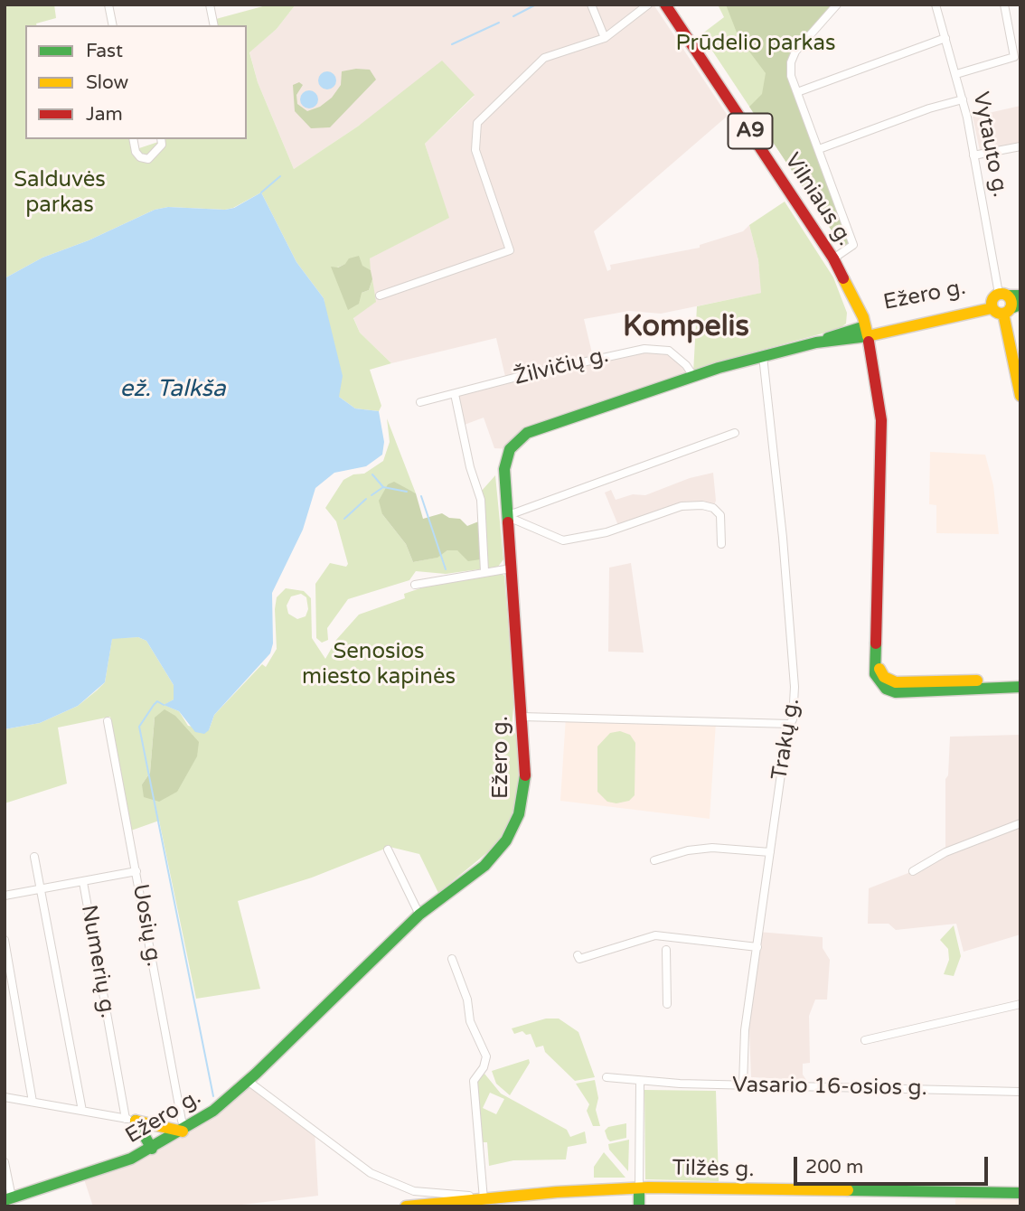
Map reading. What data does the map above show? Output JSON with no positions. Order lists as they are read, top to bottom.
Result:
{
  "streets": {
    "main road": [
      "A9",
      "Vilniaus g.",
      "Ežero g.",
      "Tilžės g."
    ],
    "street": [
      "Vytauto g.",
      "Žilvičių g.",
      "Trakų g.",
      "Uosių g.",
      "Numerių g.",
      "Vasario 16-osios g."
    ]
  },
  "crossings": [
    ["Vytauto g.", "Ežero g."],
    ["Vilniaus g.", "Ežero g."],
    ["Ežero g.", "Žilvičių g."],
    ["Ežero g.", "Trakų g."],
    ["Ežero g.", "Uosių g."],
    ["Trakų g.", "Vasario 16-osios g."]
  ],
  "districts": ["Kompelis"],
  "water": ["ež. Talkša"],
  "parks": ["Prūdelio parkas", "Salduvės parkas", "Senosios miesto kapinės"],
  "legend": ["Fast", "Slow", "Jam"],
  "scale_bar": "200 m"
}
